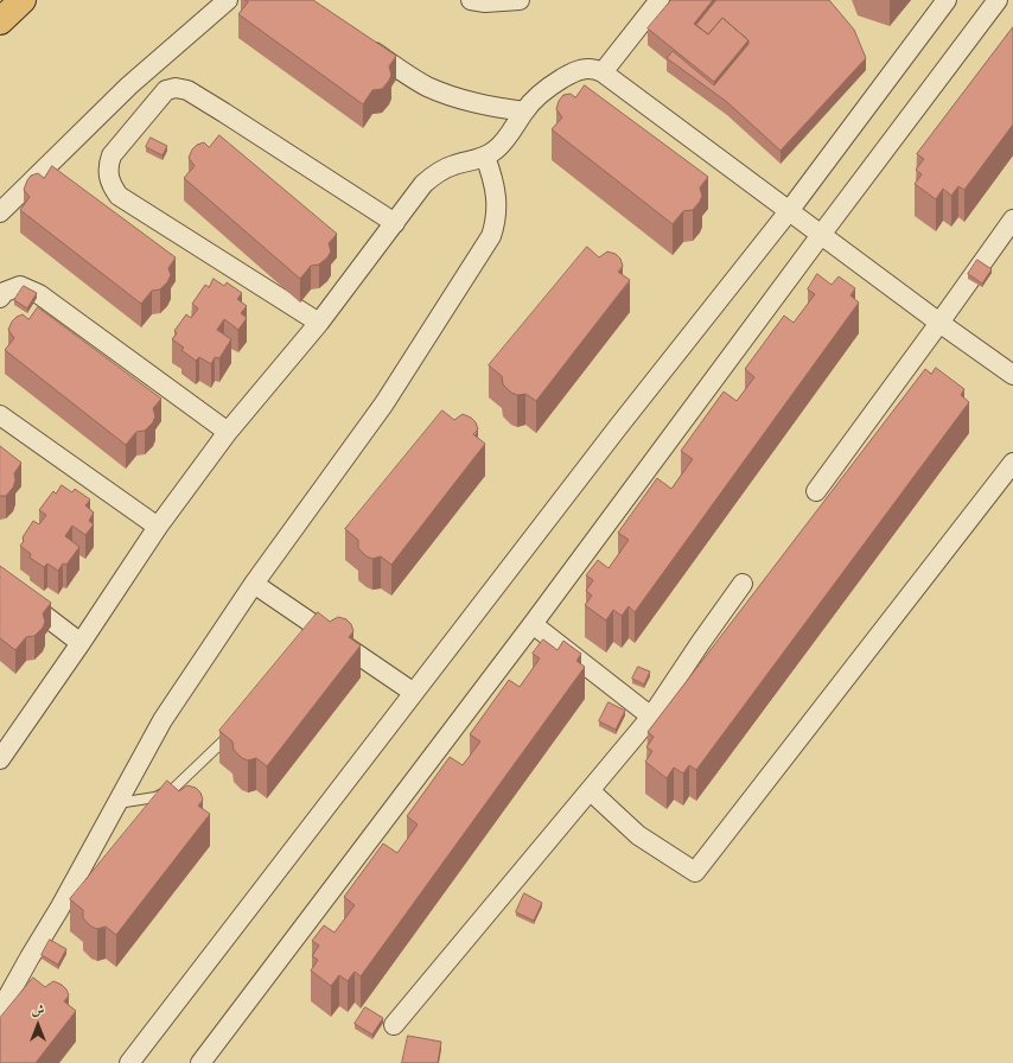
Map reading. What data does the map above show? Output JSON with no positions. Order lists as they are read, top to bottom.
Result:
{
  "north": "top"
}
